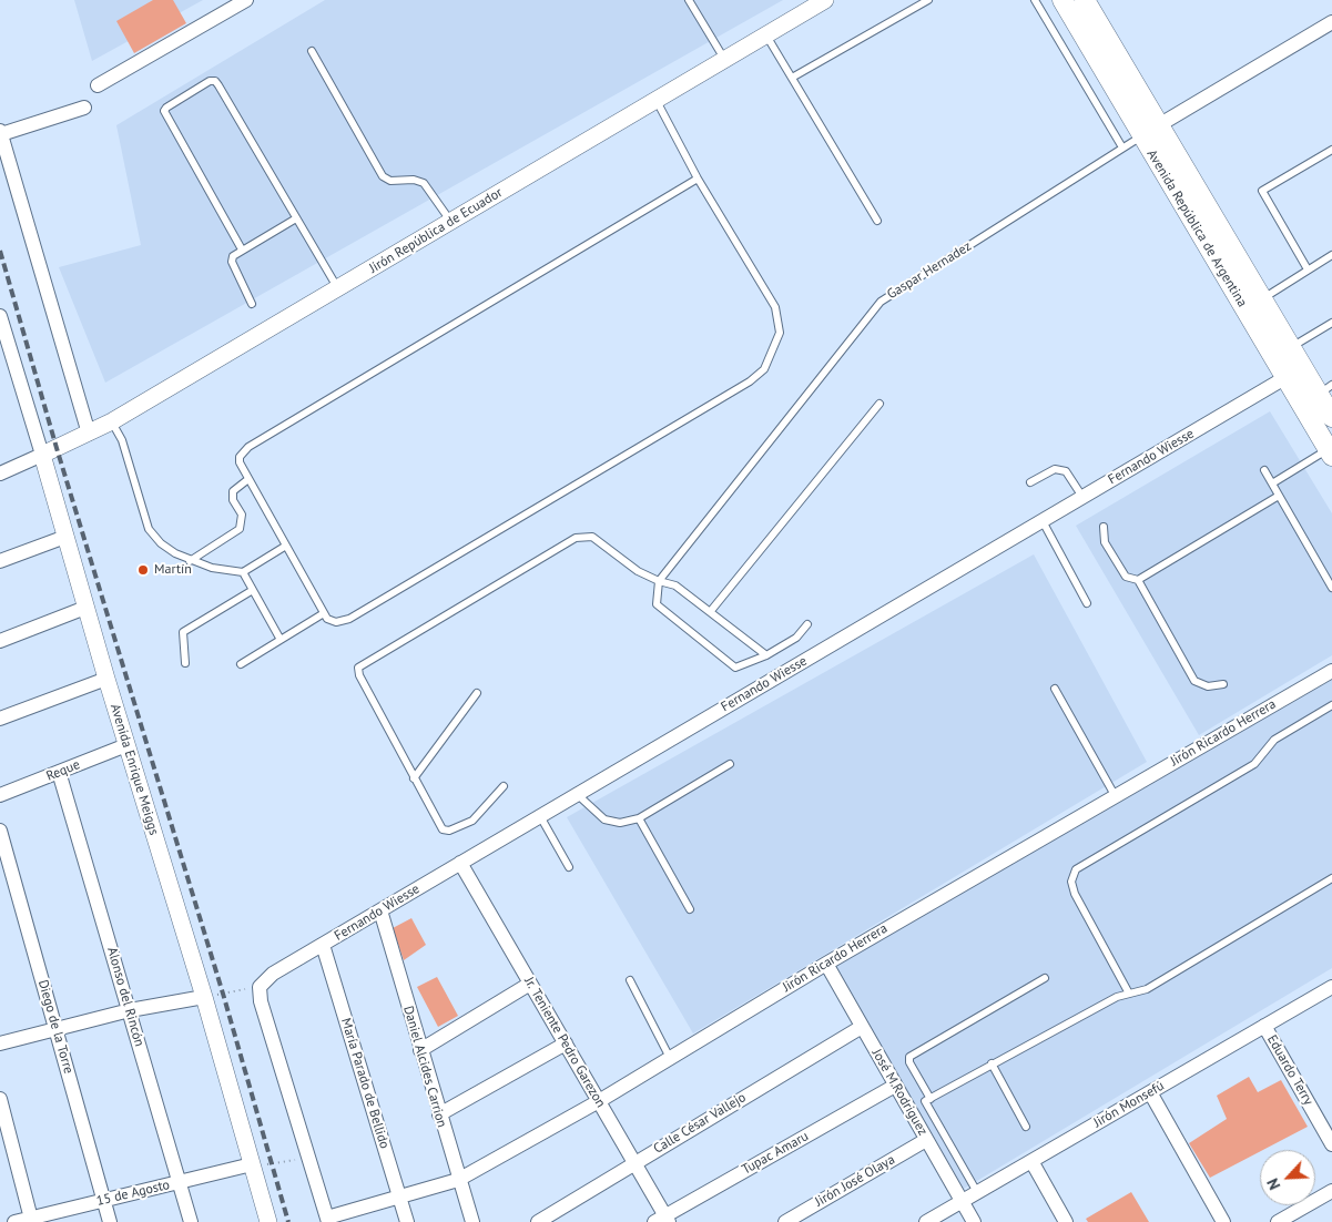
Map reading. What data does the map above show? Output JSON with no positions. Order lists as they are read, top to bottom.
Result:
{
  "streets": {
    "main road": ["Avenida República de Argentina"],
    "street": [
      "Jirón República de Ecuador",
      "Gaspar Hernadez",
      "Fernando Wiesse",
      "Jirón Ricardo Herrera",
      "Avenida Enrique Meiggs",
      "Reque",
      "Alonso del Rincón",
      "Diego de la Torre",
      "Jr. Teniente Pedro Garezon",
      "Daniel Alcides Carrion",
      "Eduardo Terry",
      "María Parado de Bellido",
      "José M.Rodriguez",
      "Jirón Monsefú",
      "Calle César Vallejo",
      "Tupac Amaru",
      "Jirón José Olaya",
      "15 de Agosto"
    ]
  },
  "crossings": [
    ["Avenida República de Argentina", "Gaspar Hernadez"],
    ["Avenida República de Argentina", "Fernando Wiesse"],
    ["Jirón República de Ecuador", "Avenida Enrique Meiggs"],
    ["Fernando Wiesse", "Jr. Teniente Pedro Garezon"],
    ["Fernando Wiesse", "Daniel Alcides Carrion"],
    ["Fernando Wiesse", "María Parado de Bellido"],
    ["Jirón Ricardo Herrera", "Jr. Teniente Pedro Garezon"],
    ["Jirón Ricardo Herrera", "Daniel Alcides Carrion"],
    ["Jirón Ricardo Herrera", "María Parado de Bellido"],
    ["Jirón Ricardo Herrera", "José M.Rodriguez"],
    ["Avenida Enrique Meiggs", "Reque"],
    ["Avenida Enrique Meiggs", "15 de Agosto"],
    ["Reque", "Alonso del Rincón"],
    ["Alonso del Rincón", "15 de Agosto"],
    ["Diego de la Torre", "15 de Agosto"],
    ["Jr. Teniente Pedro Garezon", "Calle César Vallejo"],
    ["Jr. Teniente Pedro Garezon", "Tupac Amaru"],
    ["Eduardo Terry", "Jirón Monsefú"],
    ["José M.Rodriguez", "Jirón Monsefú"],
    ["José M.Rodriguez", "Calle César Vallejo"],
    ["José M.Rodriguez", "Tupac Amaru"],
    ["José M.Rodriguez", "Jirón José Olaya"]
  ],
  "places": ["Martín"],
  "north": "bottom left"
}
